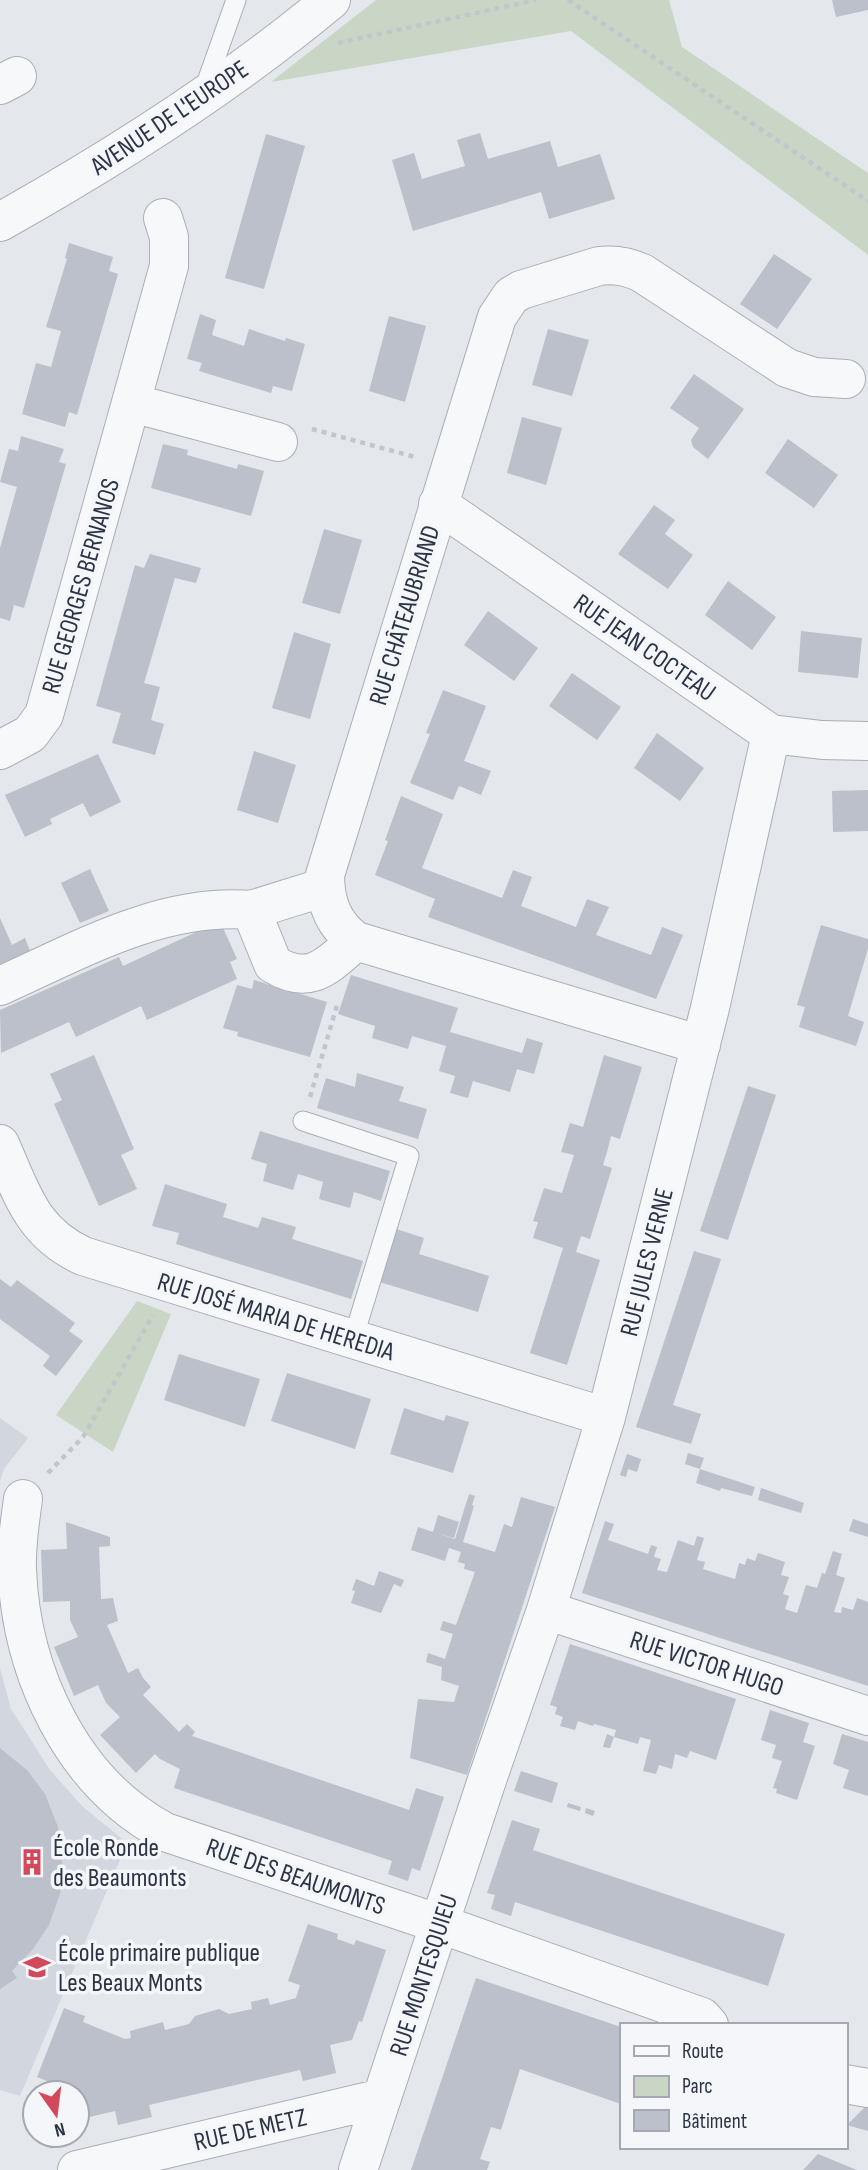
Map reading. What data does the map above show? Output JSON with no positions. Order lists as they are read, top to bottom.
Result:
{
  "streets": {
    "street": [
      "AVENUE DE L'EUROPE",
      "RUE GEORGES BERNANOS",
      "RUE CHÂTEAUBRIAND",
      "RUE JEAN COCTEAU",
      "RUE JULES VERNE",
      "RUE JOSÉ MARIA DE HEREDIA",
      "RUE VICTOR HUGO",
      "RUE DES BEAUMONTS",
      "RUE MONTESQUIEU",
      "RUE DE METZ"
    ]
  },
  "crossings": [
    ["RUE CHÂTEAUBRIAND", "RUE JEAN COCTEAU"],
    ["RUE JEAN COCTEAU", "RUE JULES VERNE"],
    ["RUE JULES VERNE", "RUE JOSÉ MARIA DE HEREDIA"],
    ["RUE JULES VERNE", "RUE VICTOR HUGO"],
    ["RUE JULES VERNE", "RUE MONTESQUIEU"],
    ["RUE DES BEAUMONTS", "RUE MONTESQUIEU"],
    ["RUE MONTESQUIEU", "RUE DE METZ"]
  ],
  "places": {
    "building": ["École Ronde des Beaumonts"],
    "school or university": ["École primaire publique Les Beaux Monts"]
  },
  "legend": ["Route", "Parc", "Bâtiment"],
  "north": "bottom"
}
